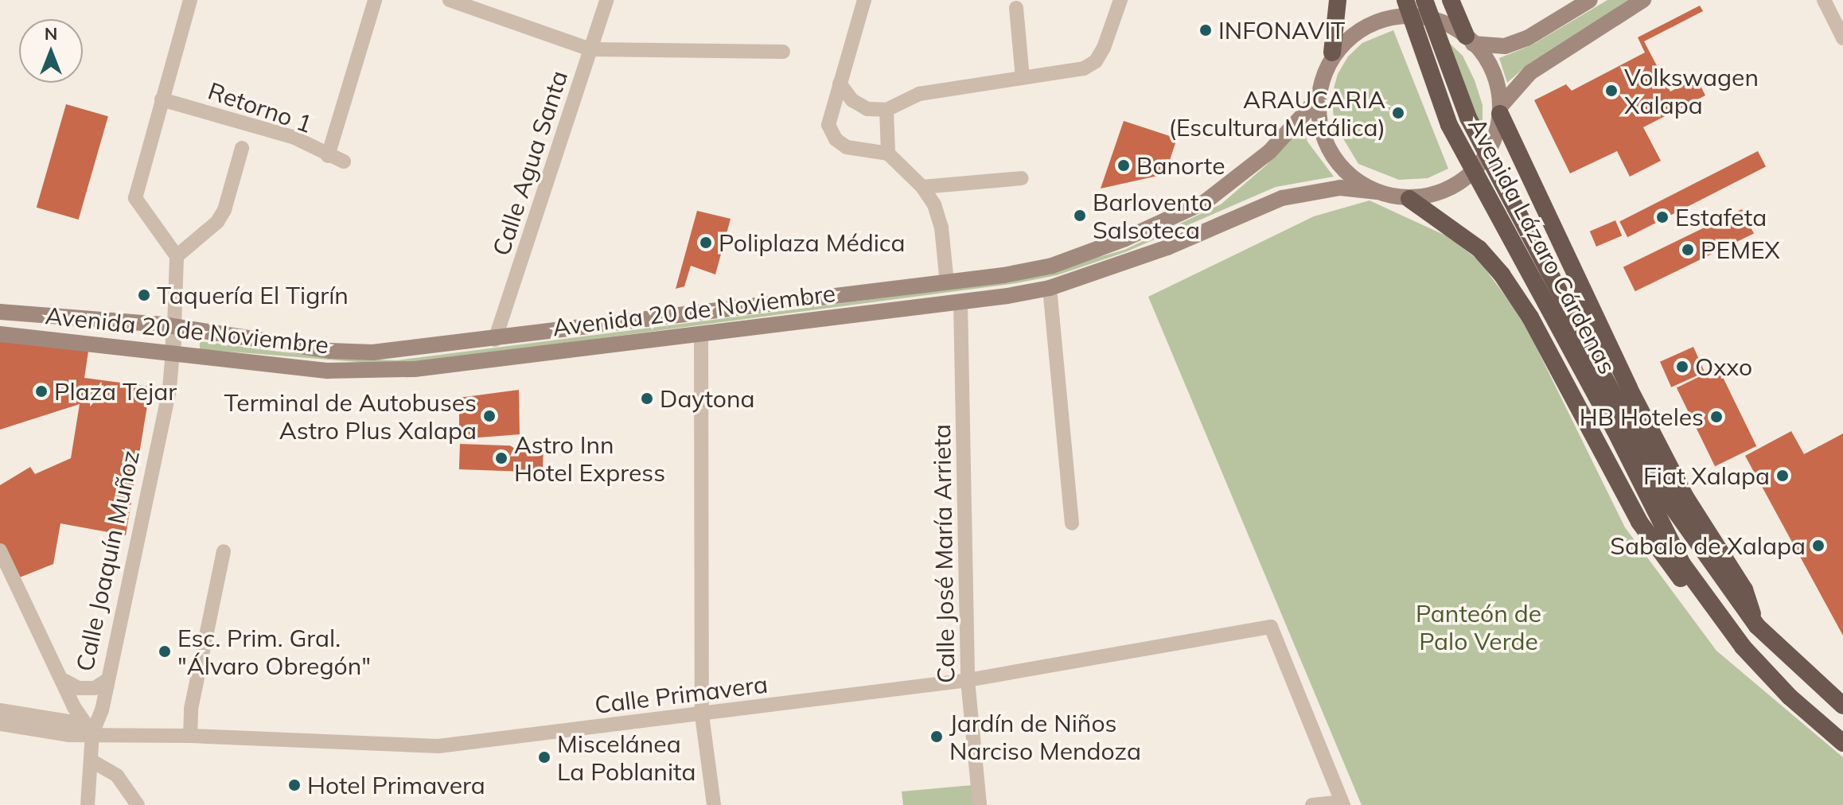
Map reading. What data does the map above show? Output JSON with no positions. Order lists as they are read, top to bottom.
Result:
{
  "streets": {
    "highway": ["Avenida Lázaro Cárdenas"],
    "main road": ["Avenida 20 de Noviembre"],
    "street": [
      "Retorno 1",
      "Calle Agua Santa",
      "Calle José María Arrieta",
      "Calle Joaquín Muñoz",
      "Calle Primavera"
    ]
  },
  "crossings": [
    ["Calle Agua Santa", "Avenida 20 de Noviembre"],
    ["Avenida 20 de Noviembre", "Calle José María Arrieta"],
    ["Avenida 20 de Noviembre", "Calle Joaquín Muñoz"],
    ["Calle José María Arrieta", "Calle Primavera"],
    ["Calle Joaquín Muñoz", "Calle Primavera"]
  ],
  "parks": ["Panteón de Palo Verde"],
  "places": [
    "INFONAVIT",
    "Volkswagen Xalapa",
    "ARAUCARIA (Escultura Metálica)",
    "Banorte",
    "Barlovento Salsoteca",
    "Estafeta",
    "Poliplaza Médica",
    "PEMEX",
    "Taquería El Tigrín",
    "Oxxo",
    "Plaza Tejar",
    "Daytona",
    "Terminal de Autobuses Astro Plus Xalapa",
    "HB Hoteles",
    "Astro Inn Hotel Express",
    "Fiat Xalapa",
    "Sabalo de Xalapa",
    "Esc. Prim. Gral. \"Álvaro Obregón\"",
    "Jardín de Niños Narciso Mendoza",
    "Miscelánea La Poblanita",
    "Hotel Primavera"
  ],
  "north": "top"
}
